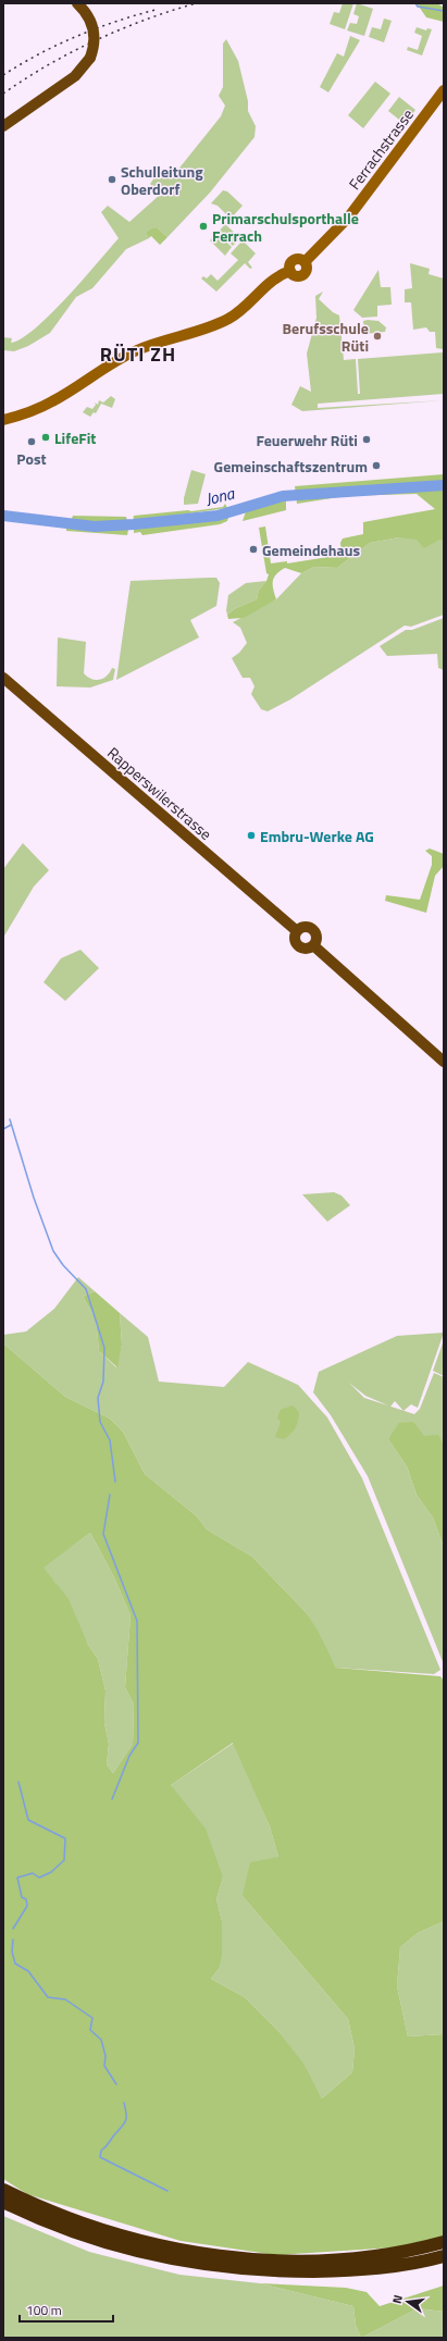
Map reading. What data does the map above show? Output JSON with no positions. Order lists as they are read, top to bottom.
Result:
{
  "streets": {
    "main road": ["Ferrachstrasse", "Rapperswilerstrasse"]
  },
  "districts": ["RÜTI ZH"],
  "water": ["Jona"],
  "places": [
    "Schulleitung Oberdorf",
    "Primarschulsporthalle Ferrach",
    "Berufsschule Rüti",
    "LifeFit",
    "Feuerwehr Rüti",
    "Post",
    "Gemeinschaftszentrum",
    "Gemeindehaus",
    "Embru-Werke AG"
  ],
  "scale_bar": "100 m",
  "north": "left"
}
